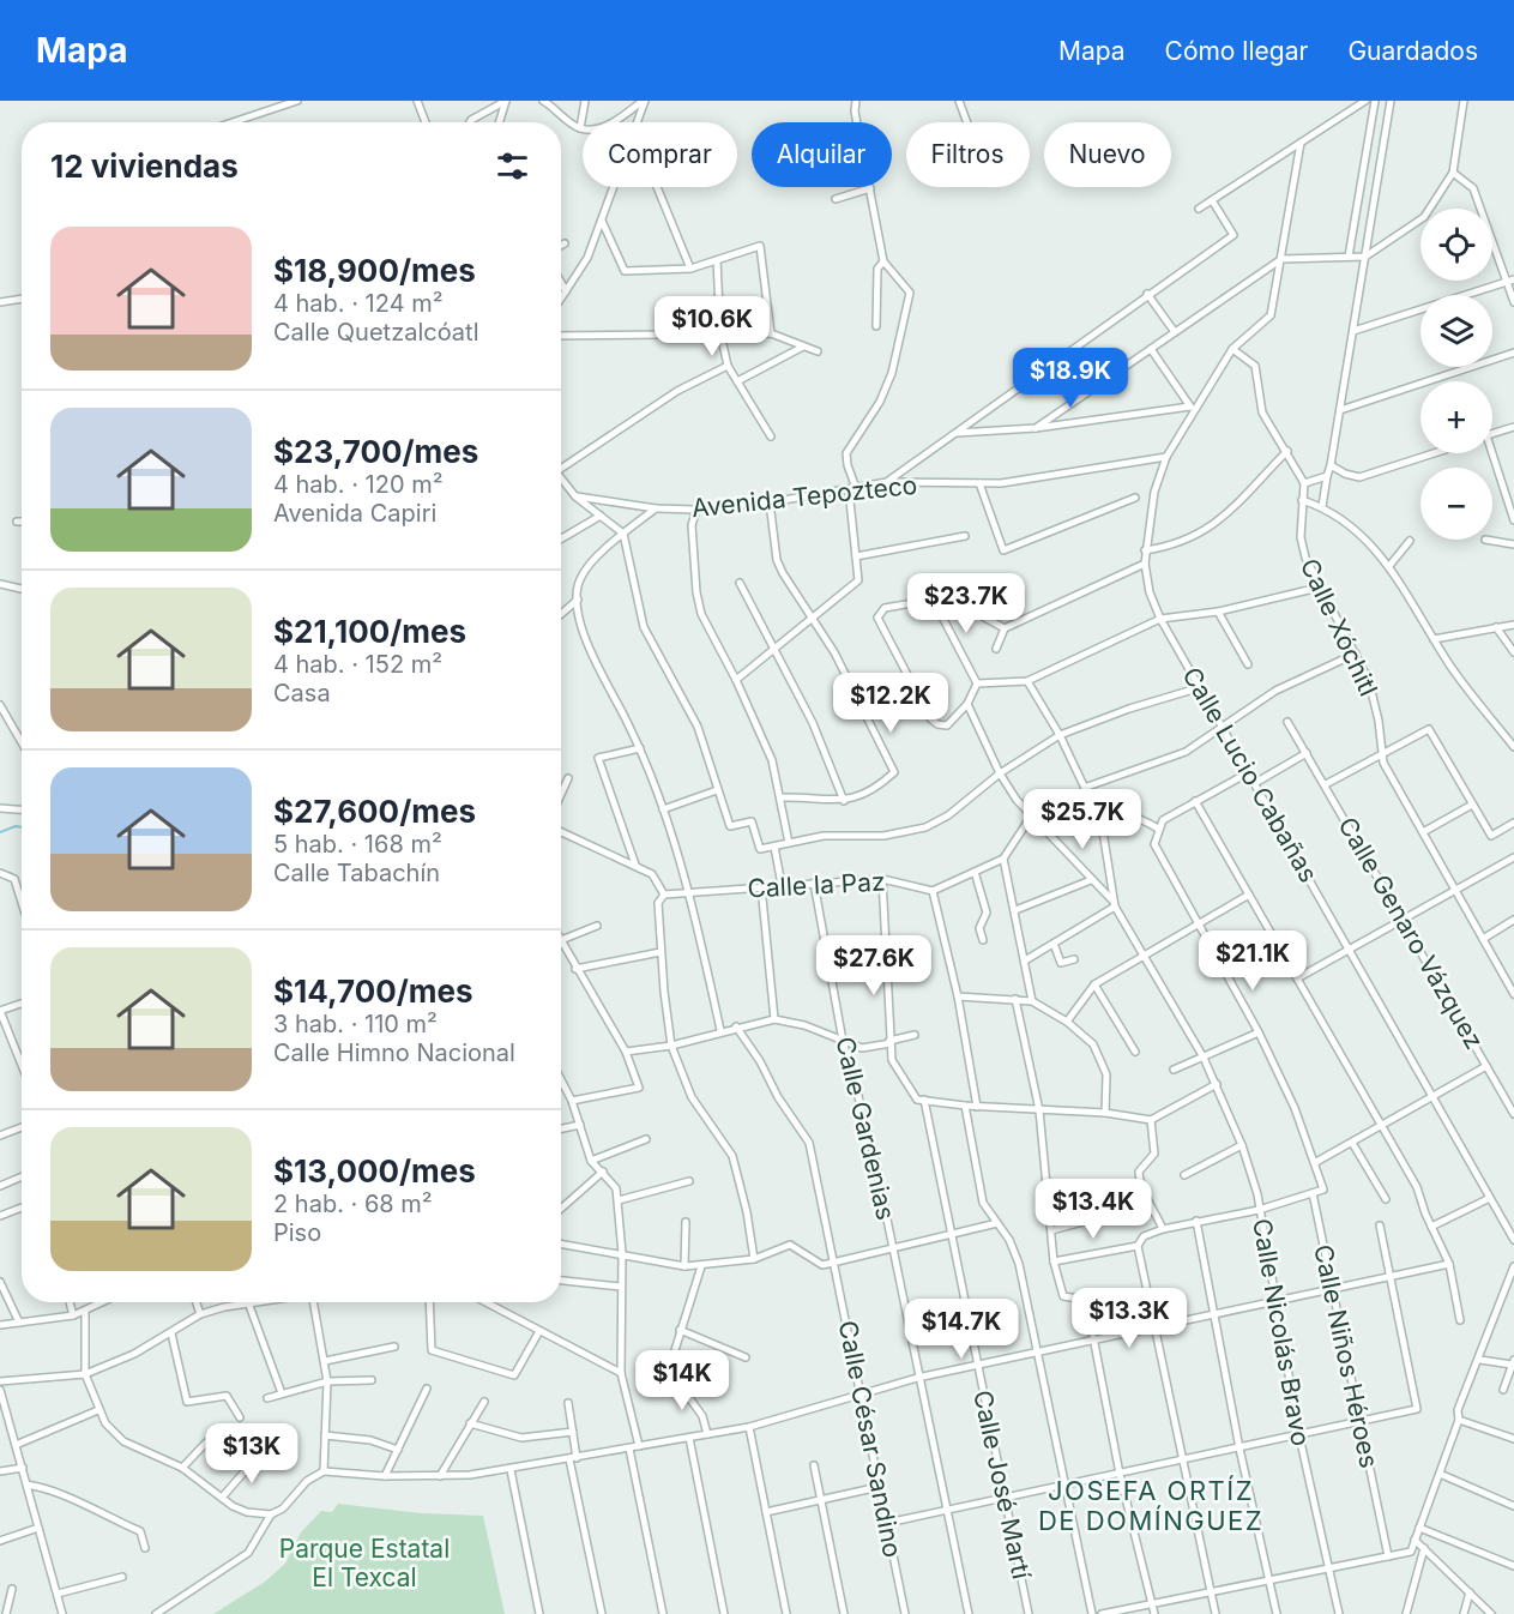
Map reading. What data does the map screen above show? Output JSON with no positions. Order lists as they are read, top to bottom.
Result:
{
  "streets": {
    "street": [
      "Avenida Tepozteco",
      "Calle Xóchitl",
      "Calle Lucio Cabañas",
      "Calle la Paz",
      "Calle Genaro Vázquez",
      "Calle Gardenias",
      "Calle Nicolás Bravo",
      "Calle Niños Héroes",
      "Calle César Sandino",
      "Calle José Martí"
    ]
  },
  "crossings": [
    ["Avenida Tepozteco", "Calle Lucio Cabañas"],
    ["Calle la Paz", "Calle Gardenias"]
  ],
  "districts": ["JOSEFA ORTÍZ DE DOMÍNGUEZ"],
  "parks": ["Parque Estatal El Texcal"],
  "page": {
    "header": "Mapa",
    "nav": ["Mapa", "Cómo llegar", "Guardados"],
    "chip": [
      "Comprar",
      "Alquilar",
      "Filtros",
      "Nuevo"
    ],
    "heading": "12 viviendas",
    "map_buttons": ["+", "−"],
    "list": [
      {
        "name": "$18,900/mes",
        "note": "4 hab. · 124 m² · Calle Quetzalcóatl"
      },
      {
        "name": "$23,700/mes",
        "note": "4 hab. · 120 m² · Avenida Capiri"
      },
      {
        "name": "$21,100/mes",
        "note": "4 hab. · 152 m² · Casa"
      },
      {
        "name": "$27,600/mes",
        "note": "5 hab. · 168 m² · Calle Tabachín"
      },
      {
        "name": "$14,700/mes",
        "note": "3 hab. · 110 m² · Calle Himno Nacional"
      },
      {
        "name": "$13,000/mes",
        "note": "2 hab. · 68 m² · Piso"
      }
    ],
    "price": [
      "$10.6K",
      "$18.9K",
      "$23.7K",
      "$12.2K",
      "$25.7K",
      "$21.1K",
      "$27.6K",
      "$13.4K",
      "$13.3K",
      "$14.7K",
      "$14K",
      "$13K"
    ]
  }
}
